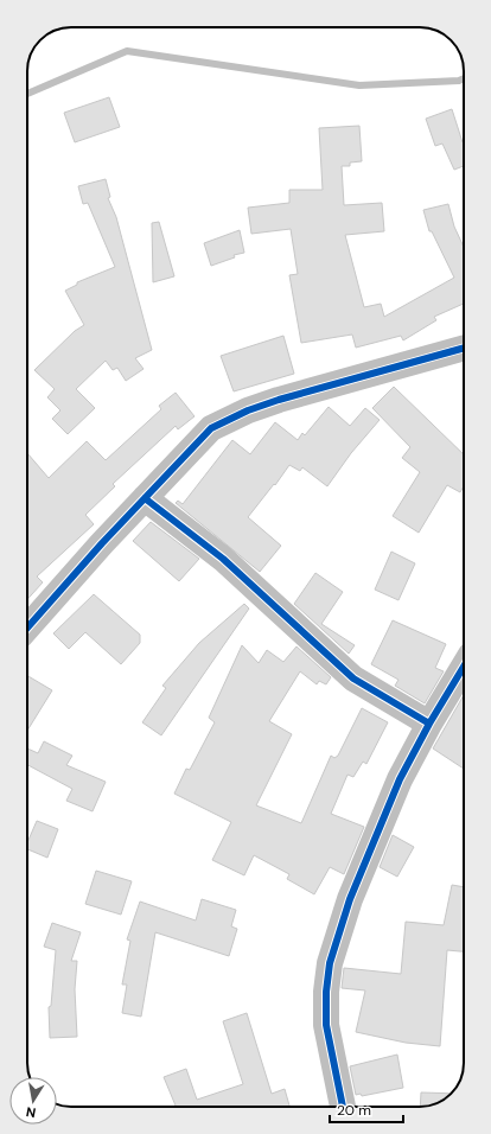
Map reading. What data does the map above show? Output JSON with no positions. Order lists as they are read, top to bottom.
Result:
{
  "scale_bar": "20 m",
  "north": "bottom"
}
